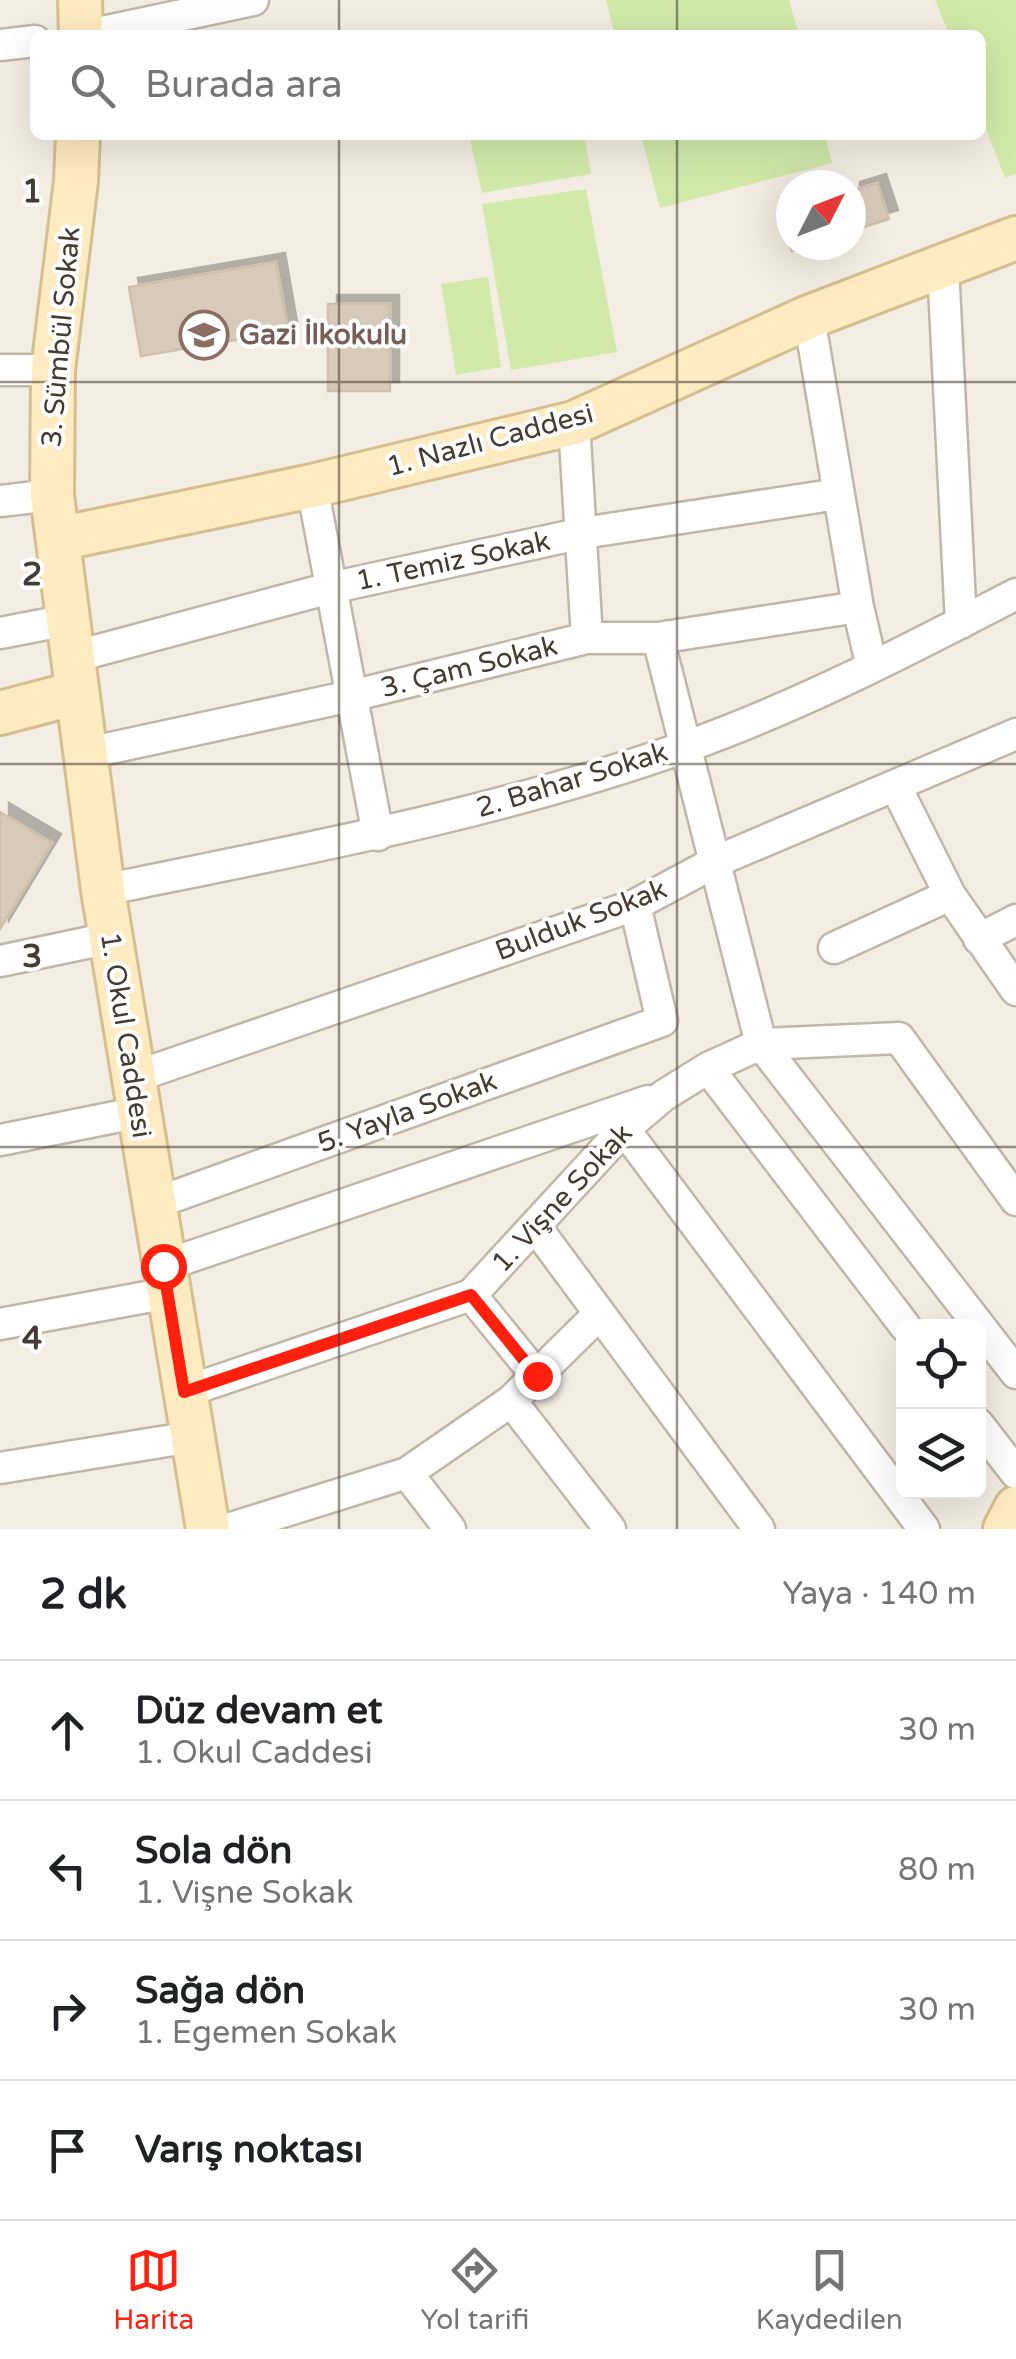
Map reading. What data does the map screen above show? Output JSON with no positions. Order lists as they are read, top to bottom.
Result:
{
  "streets": {
    "street": [
      "3. Sümbül Sokak",
      "1. Nazlı Caddesi",
      "1. Temiz Sokak",
      "3. Çam Sokak",
      "2. Bahar Sokak",
      "Bulduk Sokak",
      "1. Okul Caddesi",
      "5. Yayla Sokak",
      "1. Vişne Sokak"
    ]
  },
  "crossings": [
    ["3. Sümbül Sokak", "1. Nazlı Caddesi"],
    ["3. Sümbül Sokak", "1. Okul Caddesi"],
    ["1. Nazlı Caddesi", "1. Okul Caddesi"],
    ["1. Temiz Sokak", "1. Okul Caddesi"],
    ["3. Çam Sokak", "1. Okul Caddesi"],
    ["2. Bahar Sokak", "1. Okul Caddesi"],
    ["Bulduk Sokak", "1. Okul Caddesi"],
    ["Bulduk Sokak", "5. Yayla Sokak"],
    ["1. Okul Caddesi", "5. Yayla Sokak"],
    ["1. Okul Caddesi", "1. Vişne Sokak"]
  ],
  "places": {
    "school or university": ["Gazi İlkokulu"]
  },
  "north": "top right",
  "page": {
    "search": "Burada ara",
    "heading": ["2 dk", "Yaya · 140 m"],
    "list": [
      ["Düz devam et", "1. Okul Caddesi", "30 m"],
      ["Sola dön", "1. Vişne Sokak", "80 m"],
      ["Sağa dön", "1. Egemen Sokak", "30 m"],
      "Varış noktası"
    ],
    "nav": ["Harita", "Yol tarifi", "Kaydedilen"]
  },
  "grid": {
    "rows": [
      "1",
      "2",
      "3",
      "4"
    ]
  }
}
